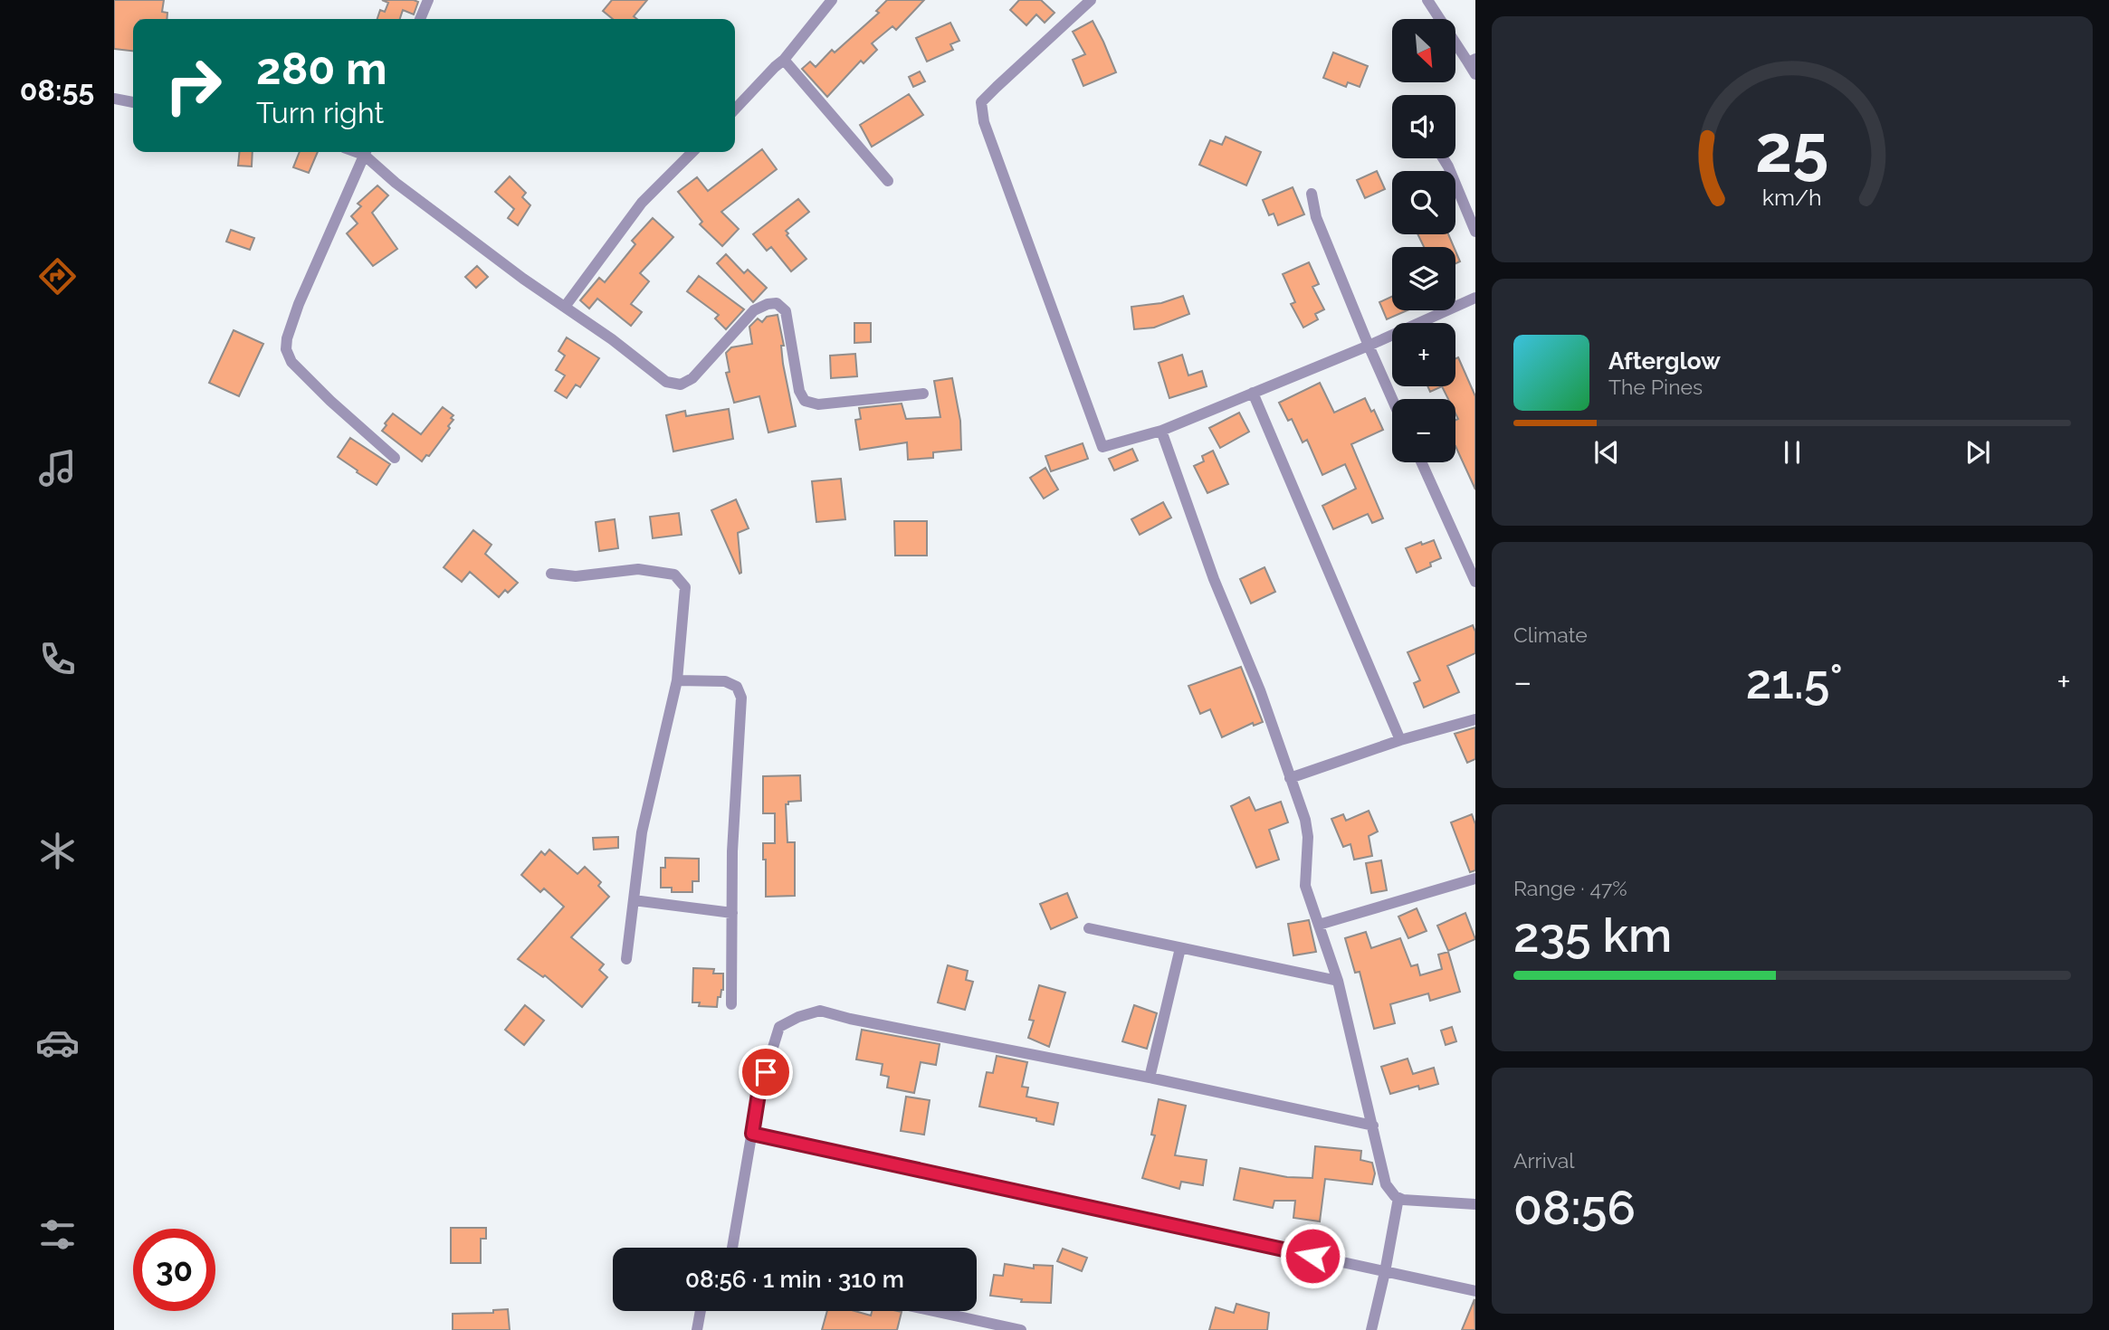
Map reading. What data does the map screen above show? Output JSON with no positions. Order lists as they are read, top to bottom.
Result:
{
  "north": "bottom right",
  "page": {
    "tabs": "08:55",
    "map_buttons": ["+", "−"],
    "turn": ["280 m", "Turn right"],
    "song": ["Afterglow", "The Pines"],
    "tile": [
      "Climate",
      ["Range · 47%", "235 km"],
      ["Arrival", "08:56"]
    ],
    "heat": ["−", "21.5°", "+"],
    "limit": "30",
    "trip": "08:56 · 1 min · 310 m",
    "gauge": ["25", "km/h"]
  }
}
